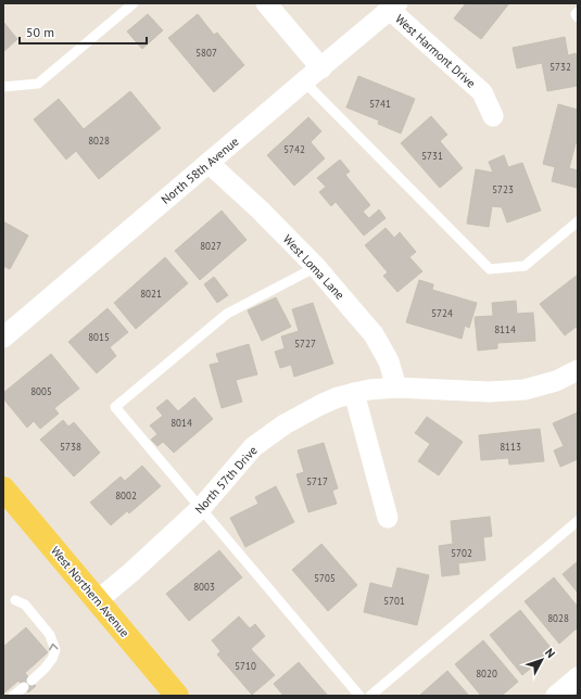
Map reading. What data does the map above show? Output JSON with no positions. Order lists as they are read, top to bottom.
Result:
{
  "streets": {
    "main road": ["West Northern Avenue"],
    "street": [
      "West Harmont Drive",
      "North 58th Avenue",
      "West Loma Lane",
      "North 57th Drive"
    ]
  },
  "crossings": [
    ["West Harmont Drive", "North 58th Avenue"],
    ["North 58th Avenue", "West Loma Lane"],
    ["West Loma Lane", "North 57th Drive"],
    ["North 57th Drive", "West Northern Avenue"]
  ],
  "house_numbers": [
    "5807",
    "5732",
    "5741",
    "8028",
    "5742",
    "5731",
    "5723",
    "8027",
    "8021",
    "5724",
    "8114",
    "8015",
    "5727",
    "8005",
    "8014",
    "5738",
    "8113",
    "5717",
    "8002",
    "5702",
    "5705",
    "8003",
    "5701",
    "8028",
    "5710",
    "8020"
  ],
  "scale_bar": "50 m",
  "north": "top right"
}
